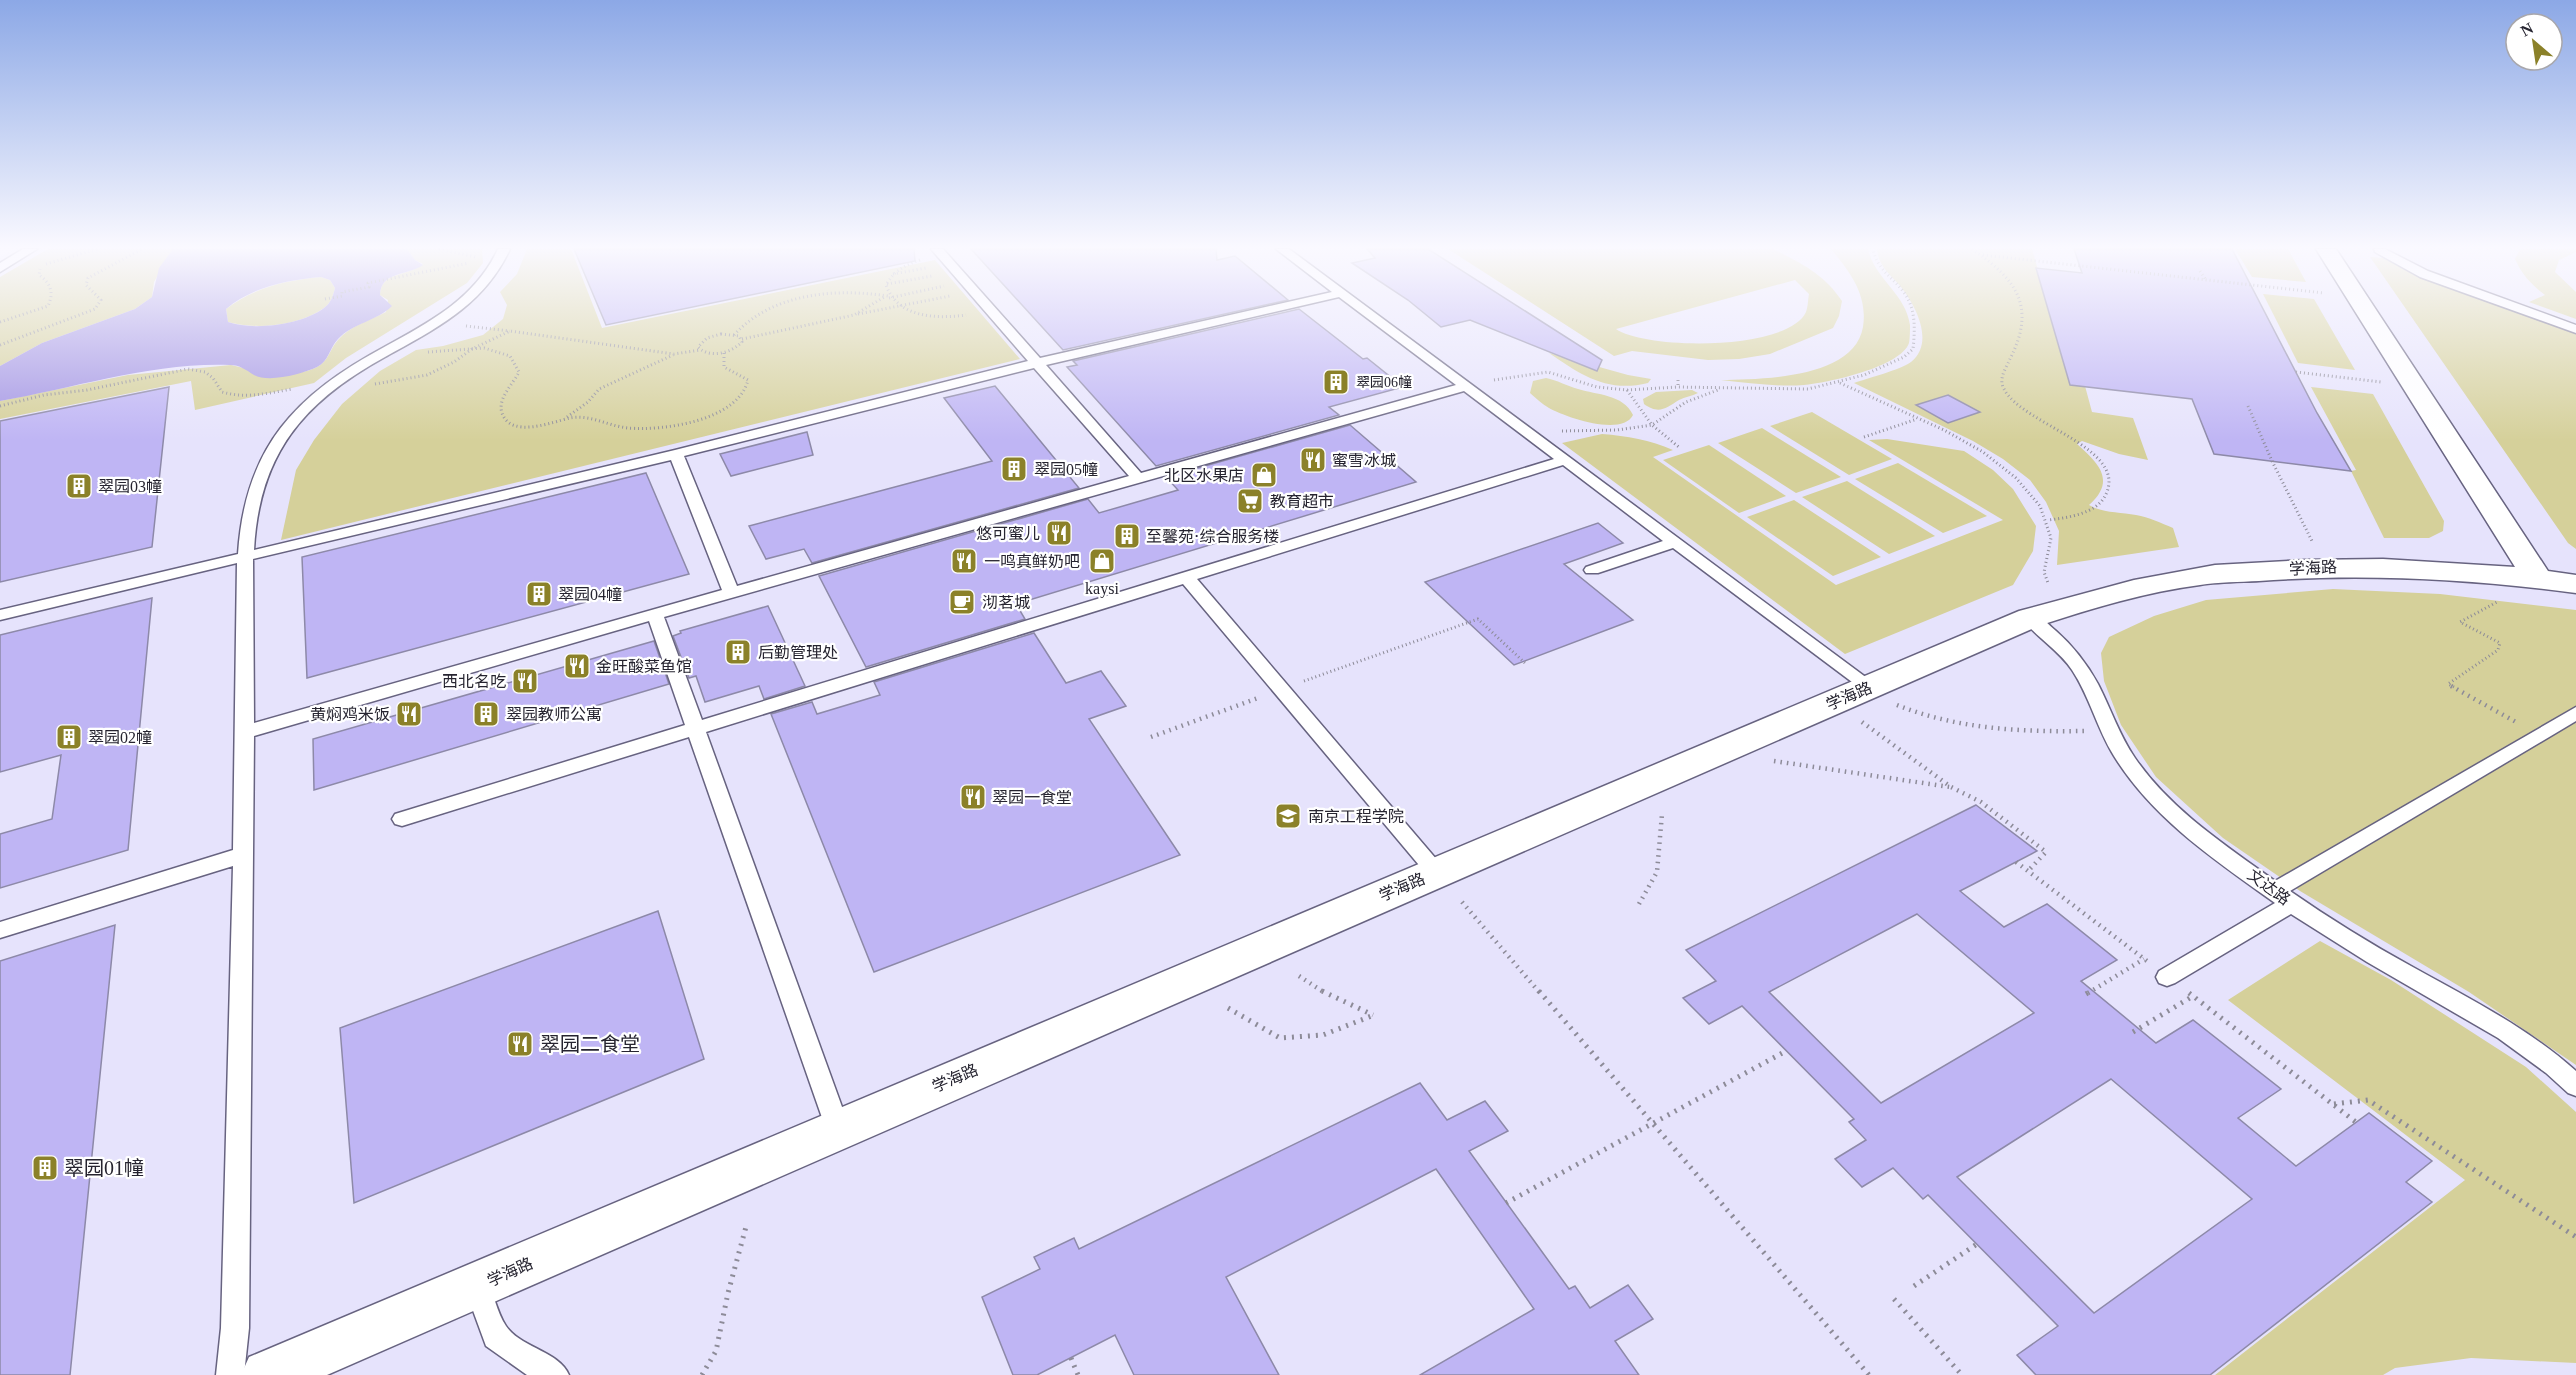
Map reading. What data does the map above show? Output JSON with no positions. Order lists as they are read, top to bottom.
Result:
{
  "streets": {
    "street": ["学海路"],
    "lane": ["文达路"]
  },
  "crossings": [
    ["学海路", "文达路"]
  ],
  "places": {
    "building": [
      "翠园06幢",
      "翠园05幢",
      "翠园03幢",
      "至馨苑·综合服务楼",
      "翠园04幢",
      "后勤管理处",
      "翠园教师公寓",
      "翠园02幢",
      "翠园01幢"
    ],
    "restaurant": [
      "蜜雪冰城",
      "悠可蜜儿",
      "一鸣真鲜奶吧",
      "金旺酸菜鱼馆",
      "西北名吃",
      "黄焖鸡米饭",
      "翠园一食堂",
      "翠园二食堂"
    ],
    "shop": ["北区水果店", "kaysi"],
    "supermarket": ["教育超市"],
    "cafe": ["沏茗城"],
    "school or university": ["南京工程学院"]
  },
  "north": "top left"
}
